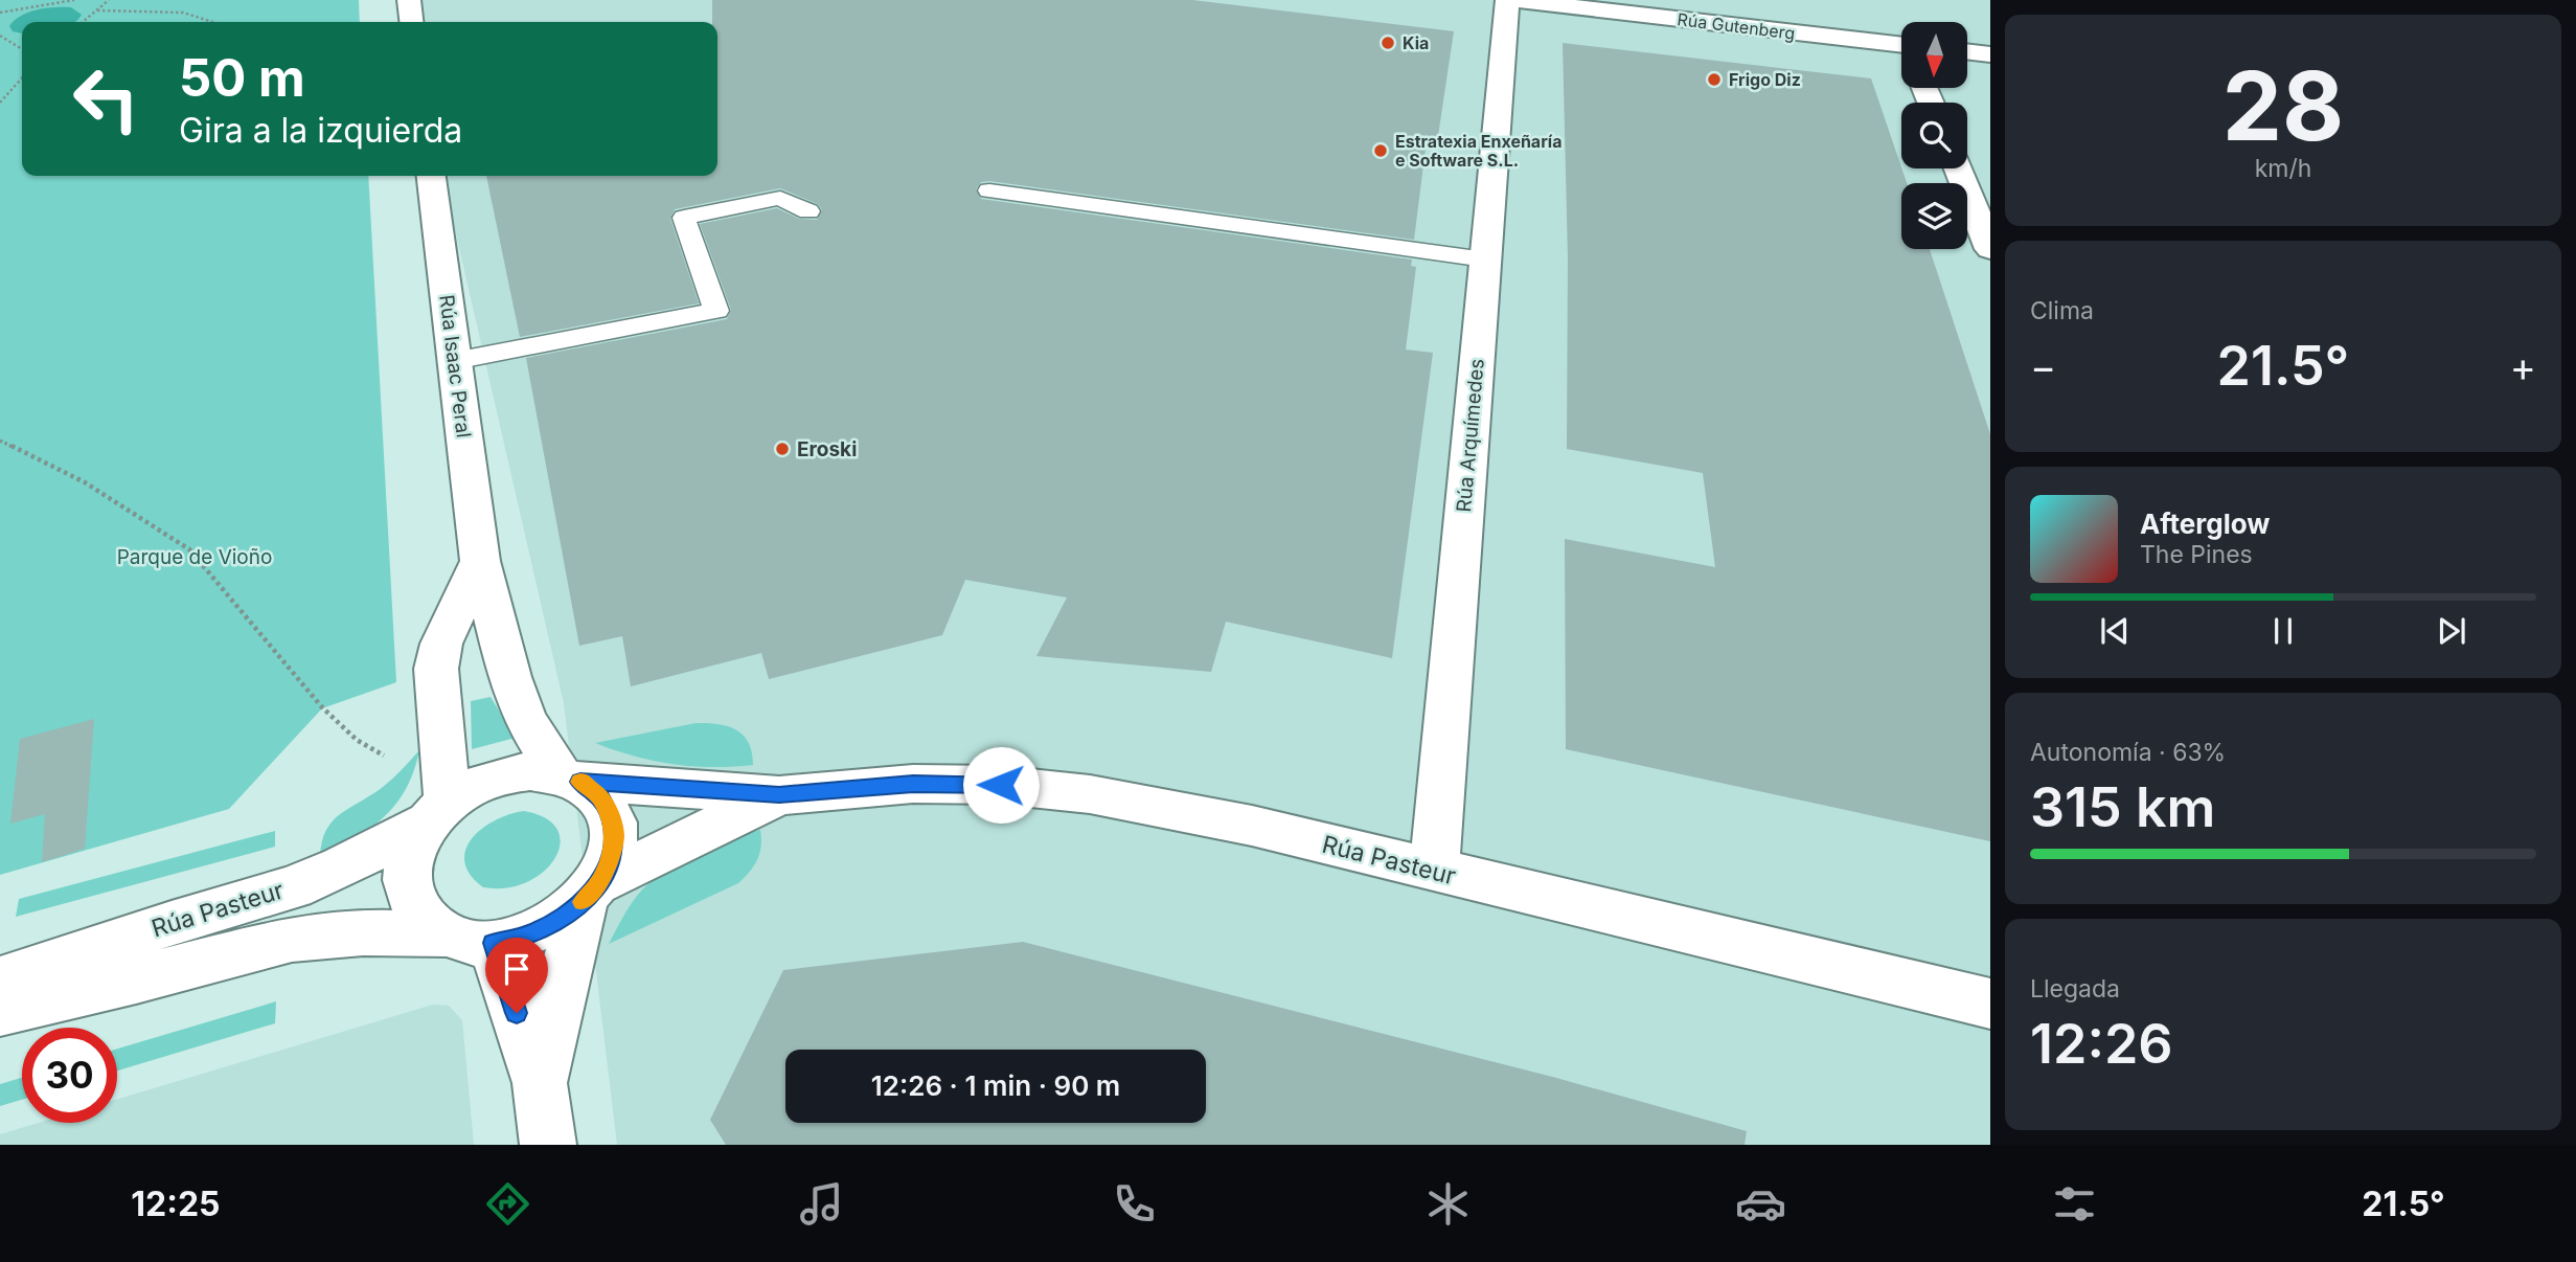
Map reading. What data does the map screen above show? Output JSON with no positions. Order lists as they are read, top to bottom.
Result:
{
  "streets": {
    "street": [
      "Rúa Gutenberg",
      "Rúa Isaac Peral",
      "Rúa Arquímedes",
      "Rúa Pasteur"
    ]
  },
  "crossings": [
    ["Rúa Isaac Peral", "Rúa Pasteur"],
    ["Rúa Arquímedes", "Rúa Pasteur"]
  ],
  "parks": ["Parque de Vioño"],
  "places": [
    "Kia",
    "Frigo Diz",
    "Estratexia Enxeñaría e Software S.L.",
    "Eroski"
  ],
  "north": "bottom",
  "page": {
    "tile": [
      ["28", "km/h"],
      "Clima",
      ["Autonomía · 63%", "315 km"],
      ["Llegada", "12:26"]
    ],
    "turn": ["50 m", "Gira a la izquierda"],
    "heat": ["−", "21.5°", "+"],
    "song": ["Afterglow", "The Pines"],
    "limit": "30",
    "trip": "12:26 · 1 min · 90 m",
    "tabs": ["12:25", "21.5°"]
  }
}
